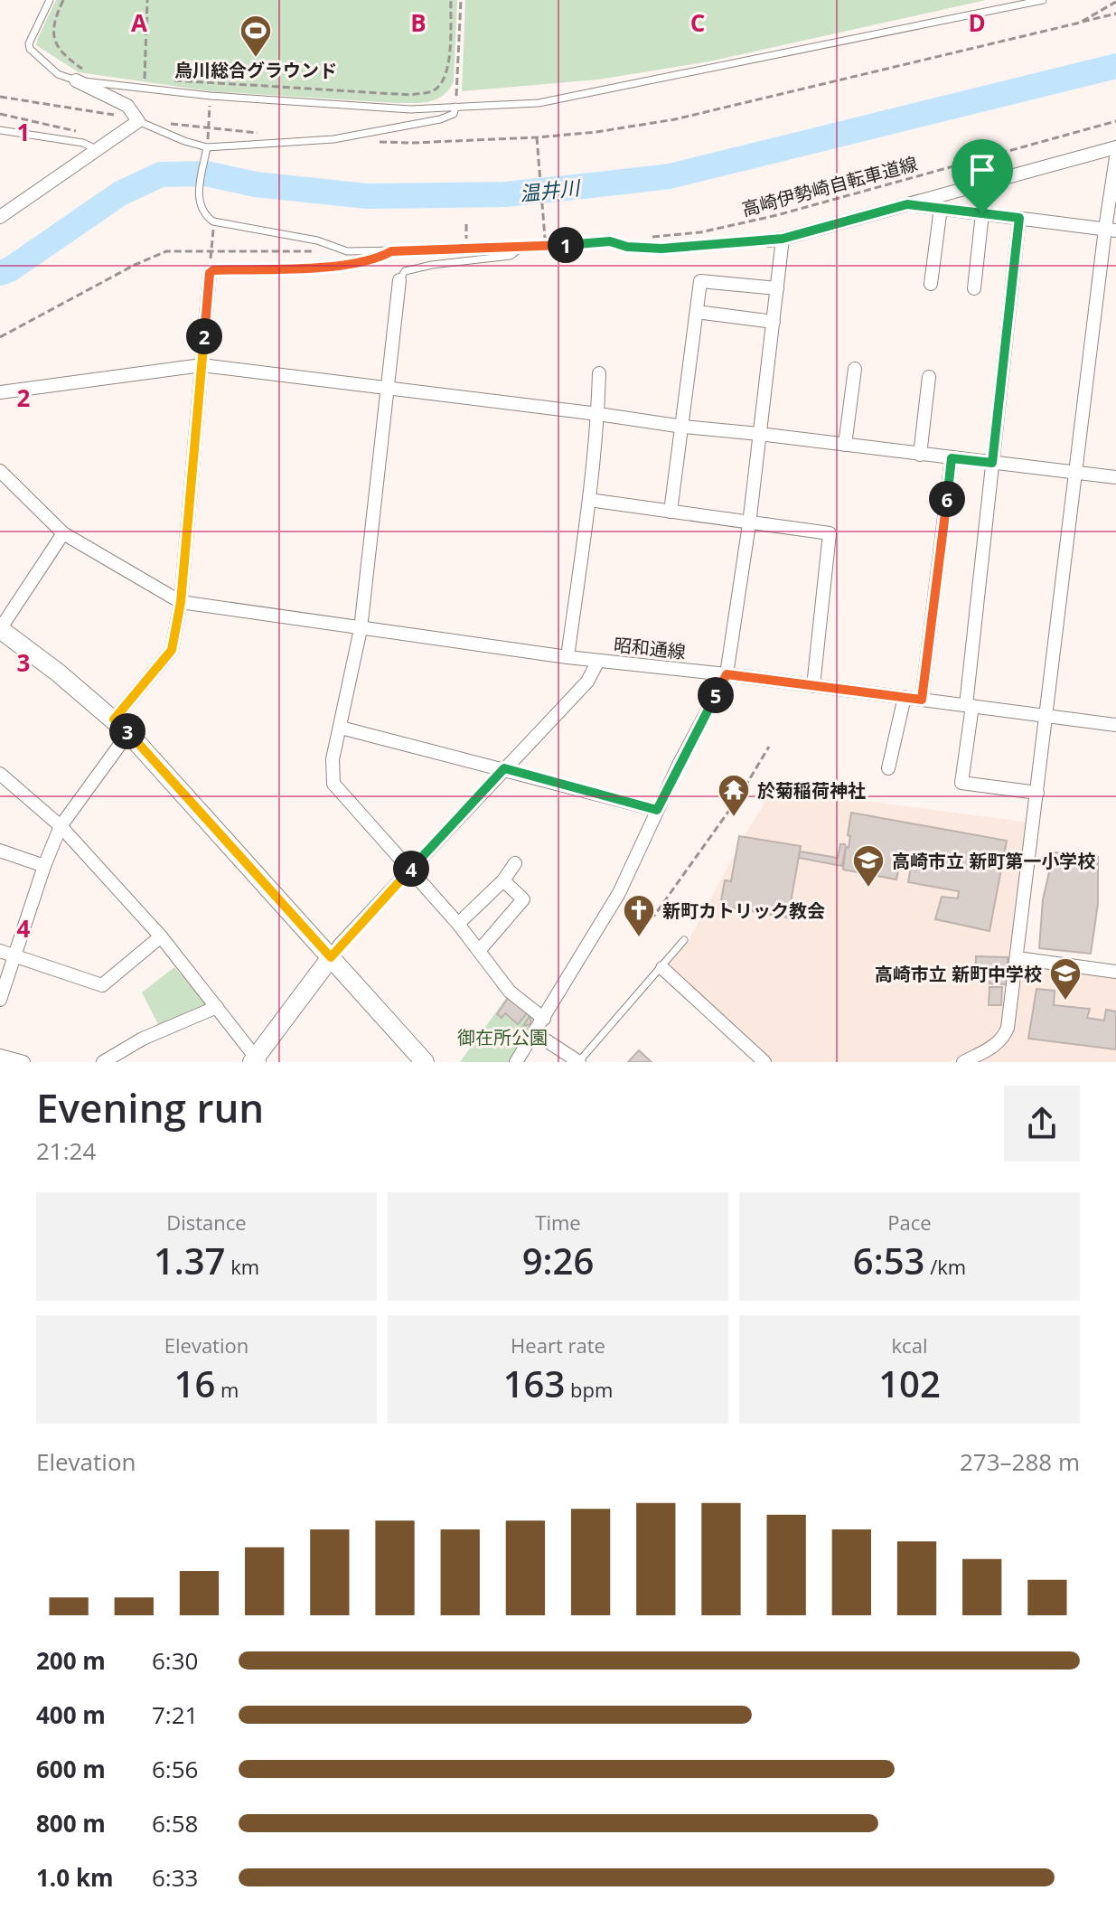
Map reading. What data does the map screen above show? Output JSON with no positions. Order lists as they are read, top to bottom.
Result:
{
  "streets": {
    "street": ["昭和通線"],
    "path": ["高崎伊勢崎自転車道線"]
  },
  "water": ["温井川"],
  "parks": ["御在所公園"],
  "places": {
    "sports": ["烏川総合グラウンド"],
    "temple": ["於菊稲荷神社"],
    "school or university": ["高崎市立 新町第一小学校", "高崎市立 新町中学校"],
    "church": ["新町カトリック教会"]
  },
  "page": {
    "pins": [
      "1",
      "2",
      "6",
      "5",
      "3",
      "4"
    ],
    "heading": ["Evening run", "21:24"],
    "stats": [
      ["Distance", "1.37 km"],
      ["Time", "9:26"],
      ["Pace", "6:53 /km"],
      ["Elevation", "16 m"],
      ["Heart rate", "163 bpm"],
      ["kcal", "102"]
    ],
    "chart": ["Elevation", "273–288 m"],
    "list": [
      {
        "name": "200 m",
        "note": "6:30"
      },
      {
        "name": "400 m",
        "note": "7:21"
      },
      {
        "name": "600 m",
        "note": "6:56"
      },
      {
        "name": "800 m",
        "note": "6:58"
      },
      {
        "name": "1.0 km",
        "note": "6:33"
      }
    ]
  },
  "grid": {
    "columns": [
      "A",
      "B",
      "C",
      "D"
    ],
    "rows": [
      "1",
      "2",
      "3",
      "4"
    ]
  }
}
